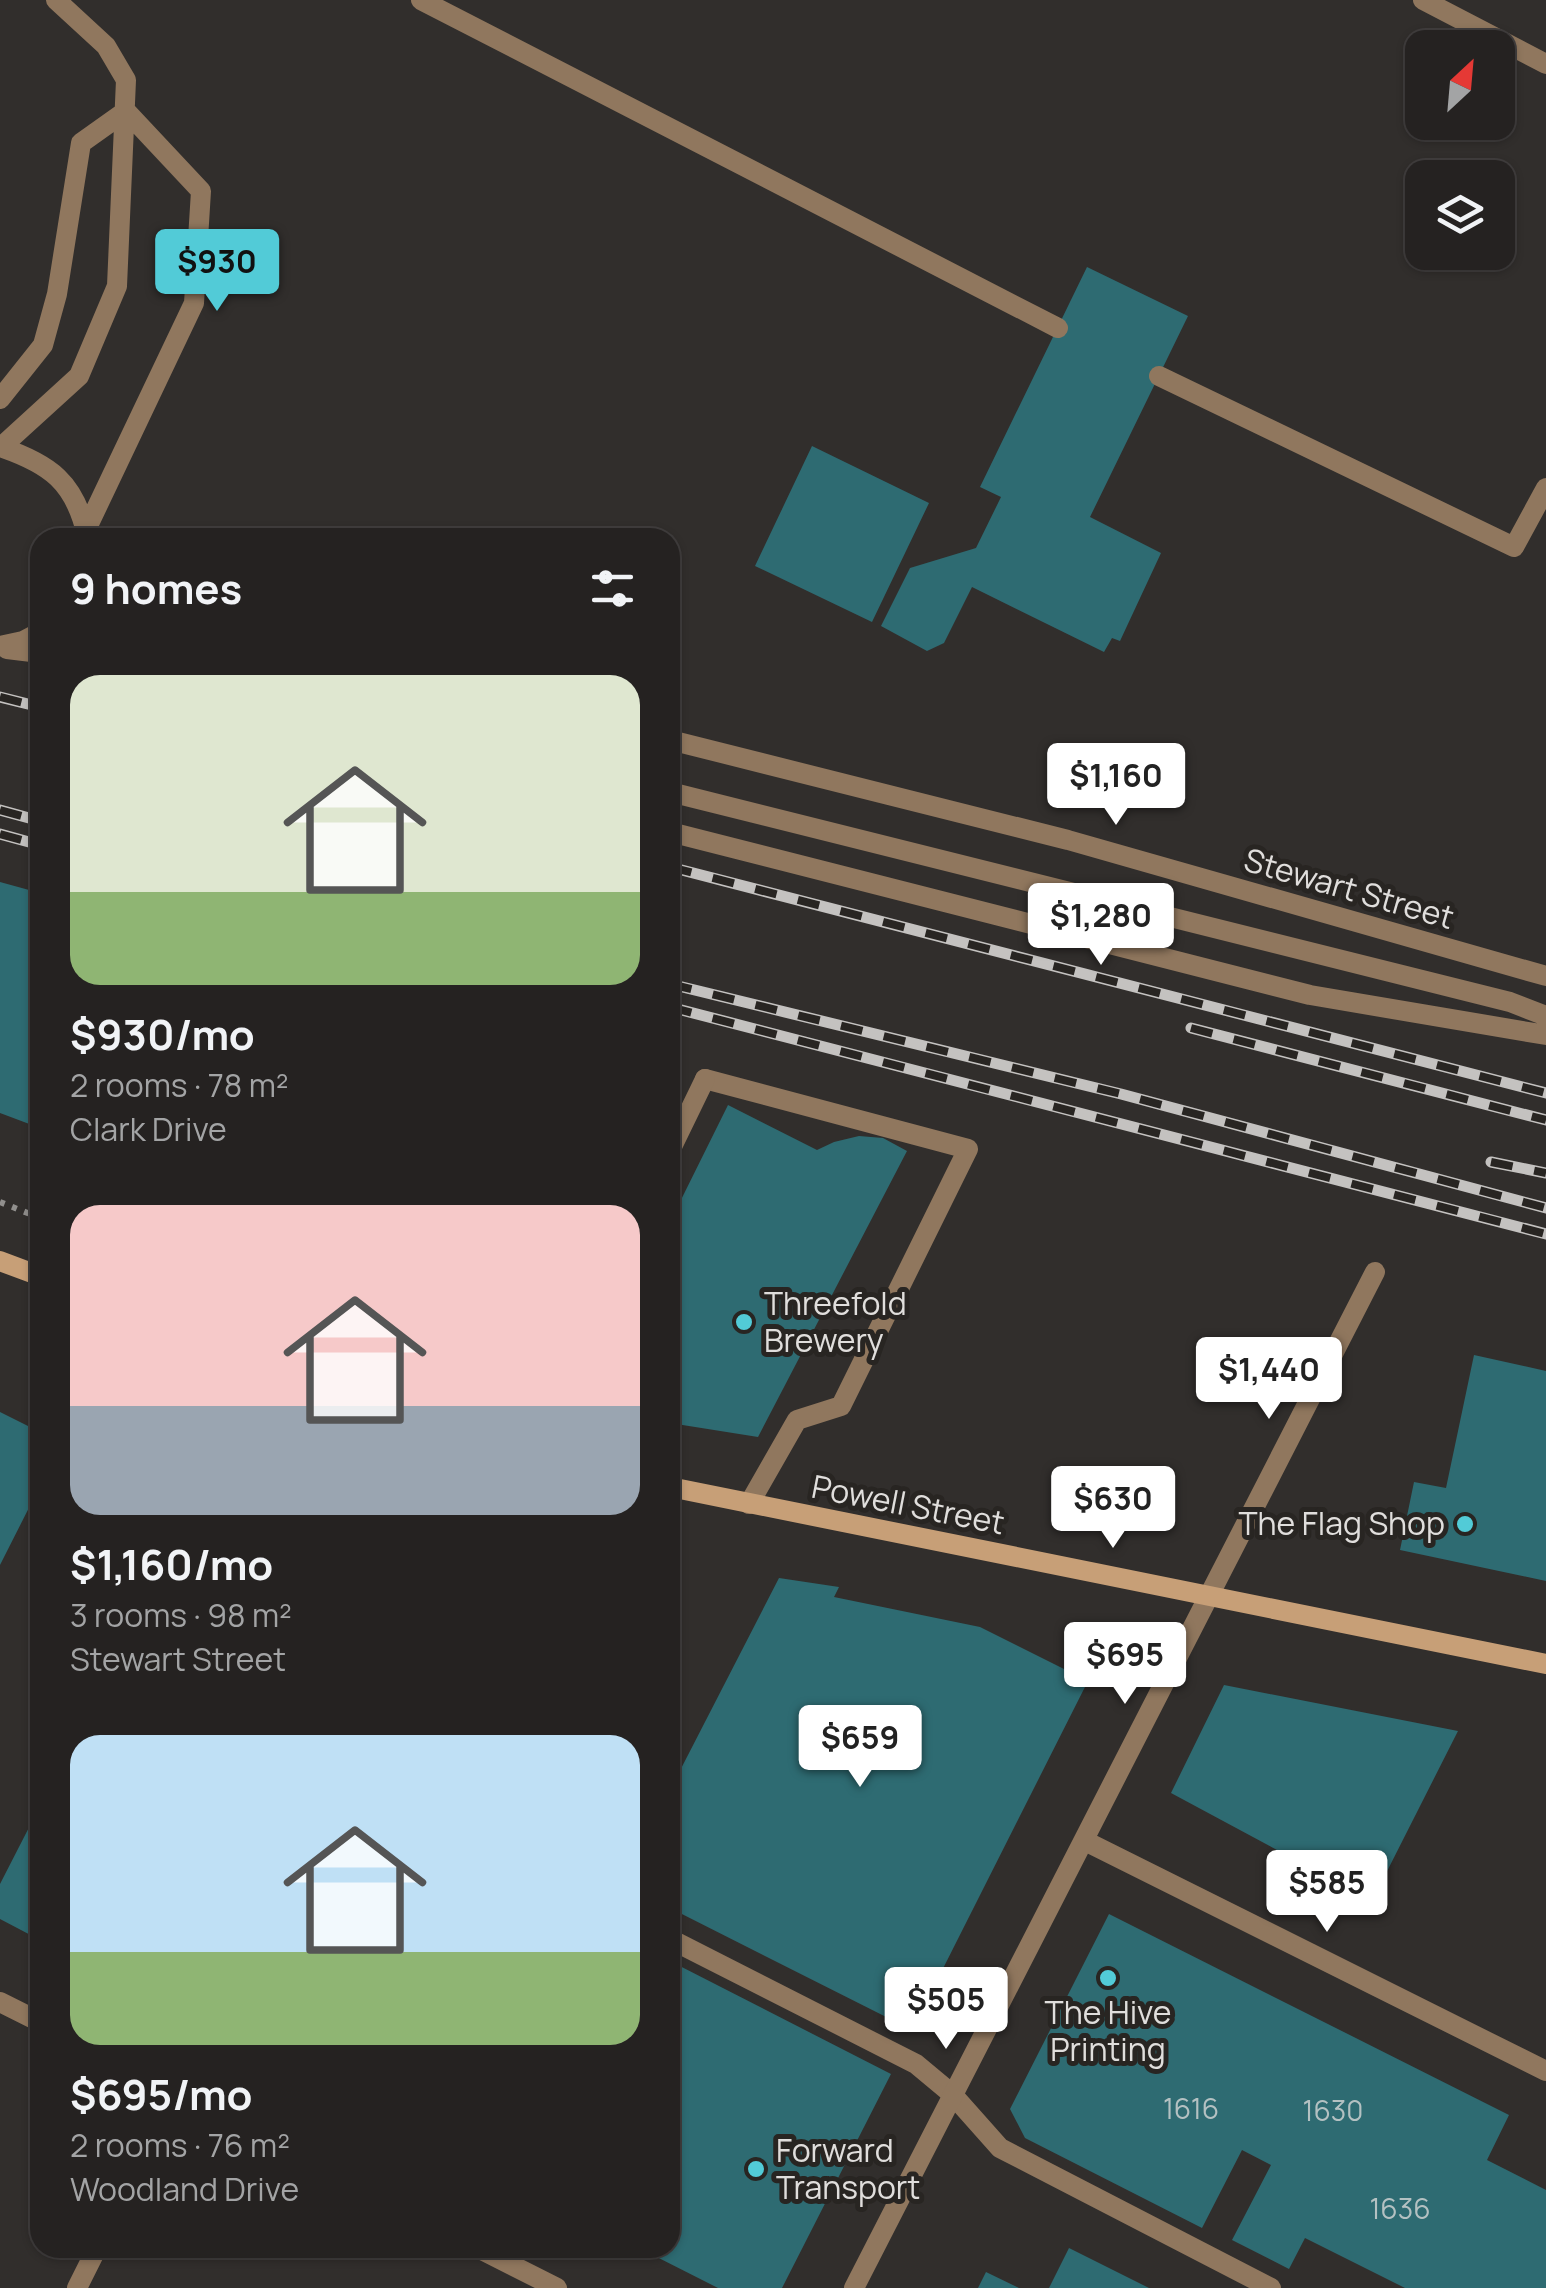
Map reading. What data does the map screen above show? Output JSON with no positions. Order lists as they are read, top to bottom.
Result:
{
  "streets": {
    "main road": ["Powell Street"],
    "street": ["Stewart Street"]
  },
  "places": [
    "Threefold Brewery",
    "The Flag Shop",
    "The Hive Printing",
    "Forward Transport"
  ],
  "house_numbers": ["1616", "1630", "1636"],
  "north": "top right",
  "page": {
    "price": [
      "$930",
      "$1,160",
      "$1,280",
      "$1,440",
      "$630",
      "$695",
      "$659",
      "$585",
      "$505"
    ],
    "heading": "9 homes",
    "list": [
      {
        "name": "$930/mo",
        "note": "2 rooms · 78 m² · Clark Drive"
      },
      {
        "name": "$1,160/mo",
        "note": "3 rooms · 98 m² · Stewart Street"
      },
      {
        "name": "$695/mo",
        "note": "2 rooms · 76 m² · Woodland Drive"
      }
    ]
  }
}
